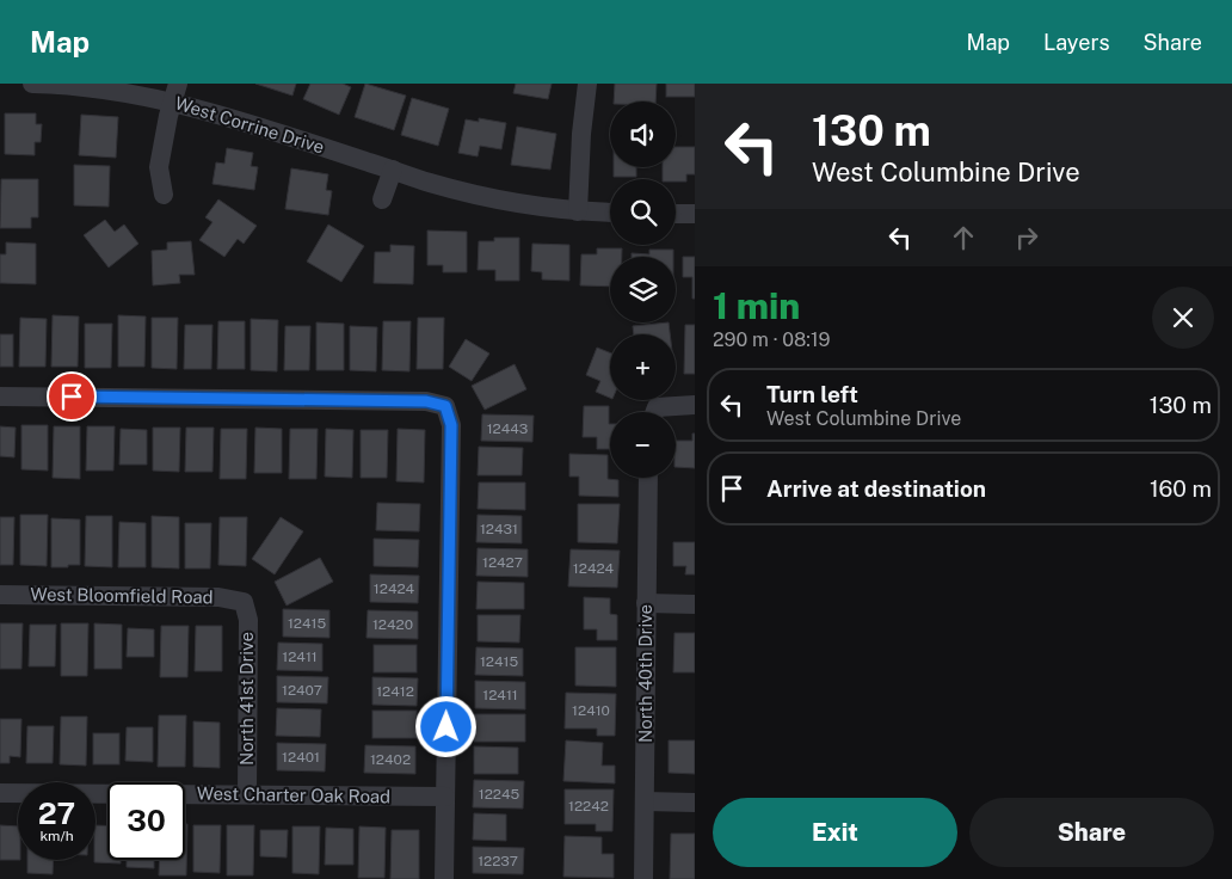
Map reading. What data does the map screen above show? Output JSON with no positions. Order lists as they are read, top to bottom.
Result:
{
  "streets": {
    "street": [
      "West Corrine Drive",
      "West Bloomfield Road",
      "North 40th Drive",
      "North 41st Drive",
      "West Charter Oak Road"
    ]
  },
  "crossings": [
    ["West Bloomfield Road", "North 41st Drive"],
    ["North 41st Drive", "West Charter Oak Road"]
  ],
  "house_numbers": [
    "12443",
    "12431",
    "12427",
    "12424",
    "12424",
    "12415",
    "12420",
    "12411",
    "12415",
    "12407",
    "12412",
    "12411",
    "12410",
    "12401",
    "12402",
    "12245",
    "12242",
    "12237"
  ],
  "page": {
    "header": "Map",
    "nav": ["Map", "Layers", "Share"],
    "turn": ["130 m", "West Columbine Drive"],
    "map_buttons": ["+", "−"],
    "heading": ["1 min", "290 m · 08:19"],
    "list": [
      {
        "name": "Turn left",
        "note": "West Columbine Drive",
        "value": "130 m"
      },
      {
        "name": "Arrive at destination",
        "value": "160 m"
      }
    ],
    "speed": "27 km/h",
    "limit": "30",
    "buttons": ["Exit", "Share"]
  }
}
